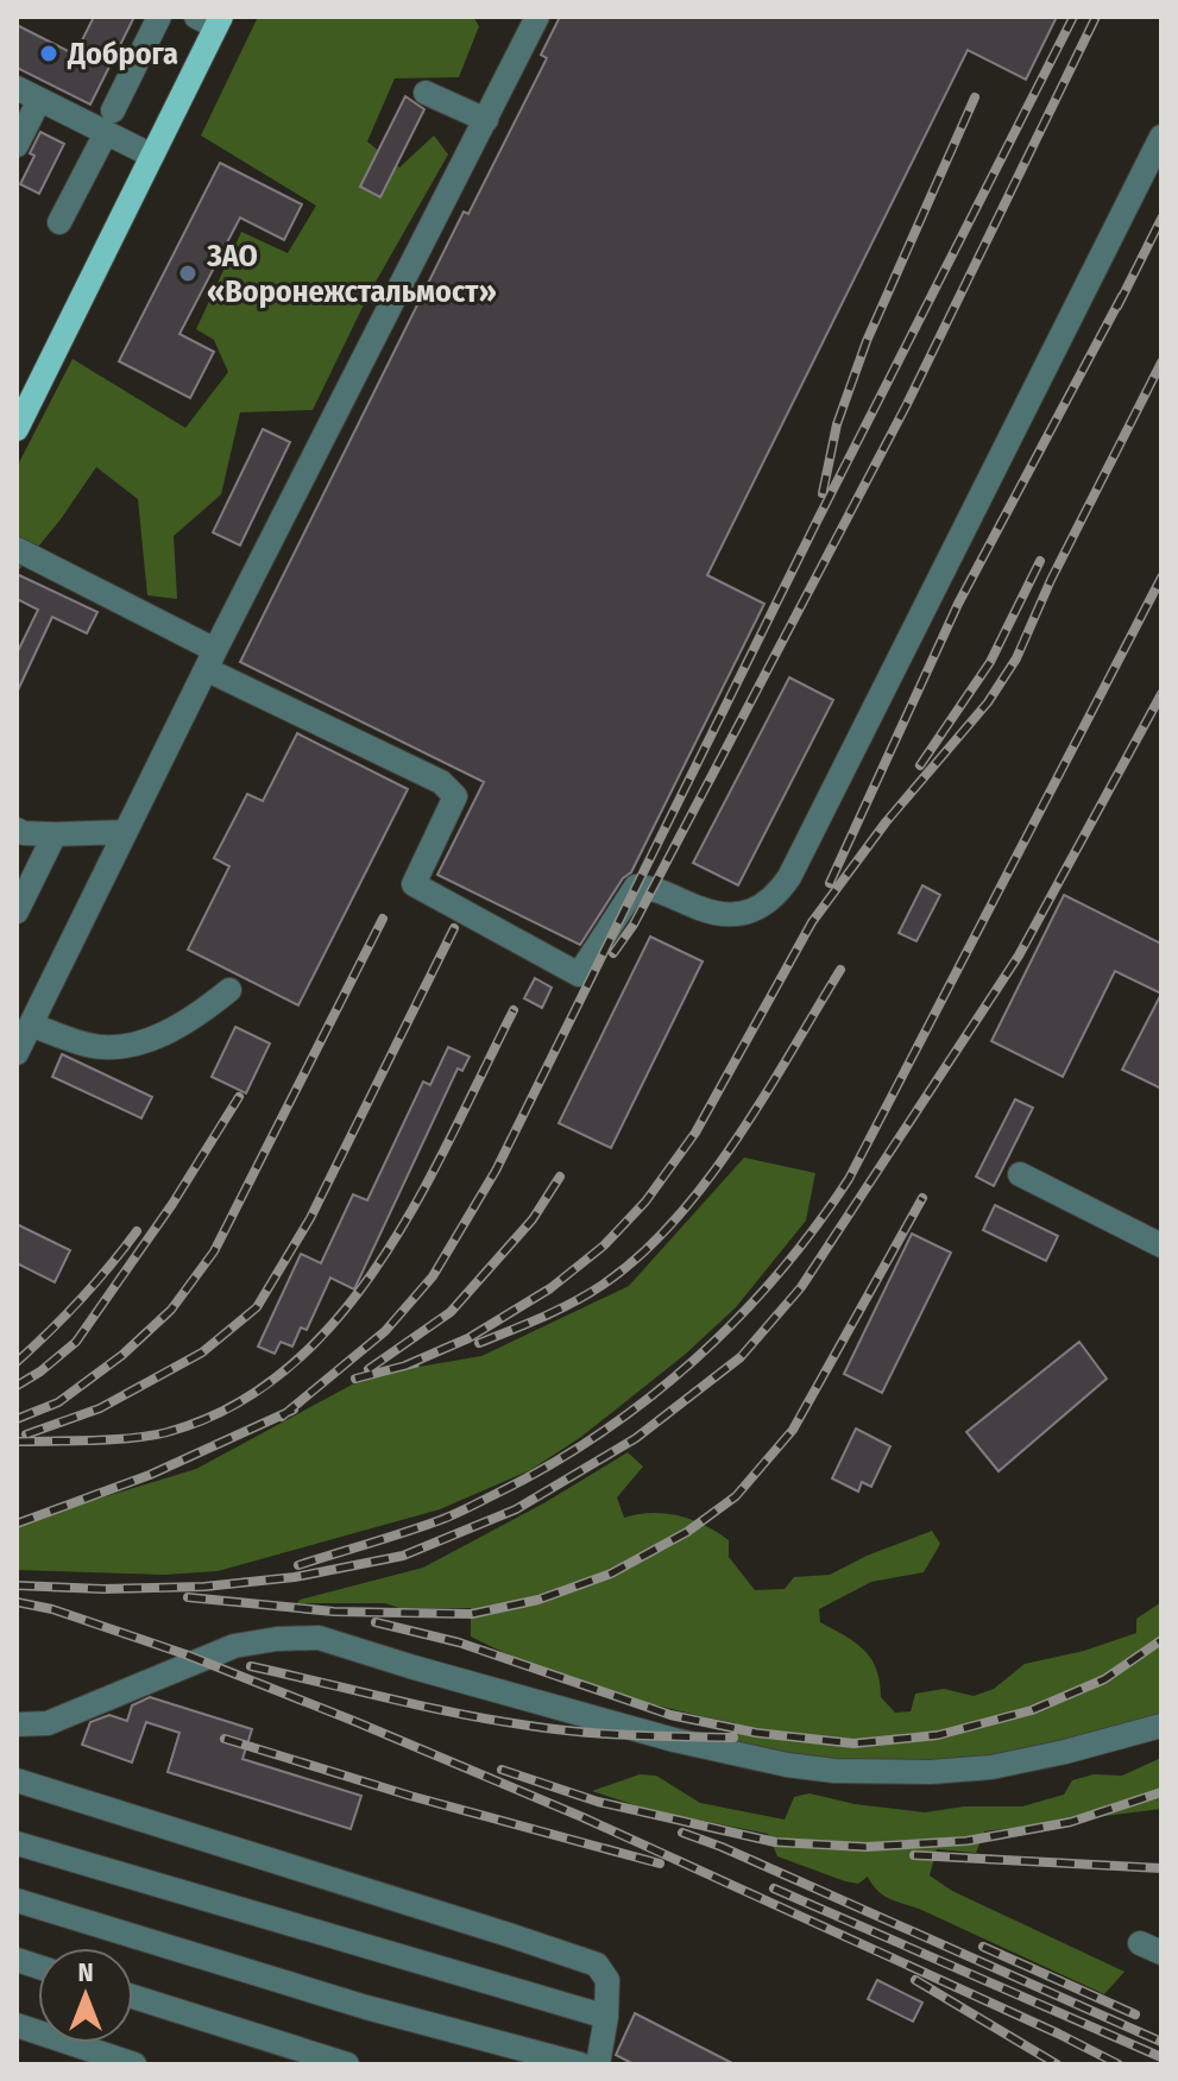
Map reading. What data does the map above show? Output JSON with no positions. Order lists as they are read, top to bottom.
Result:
{
  "places": ["Доброга", "ЗАО «Воронежстальмост»"],
  "north": "top"
}
